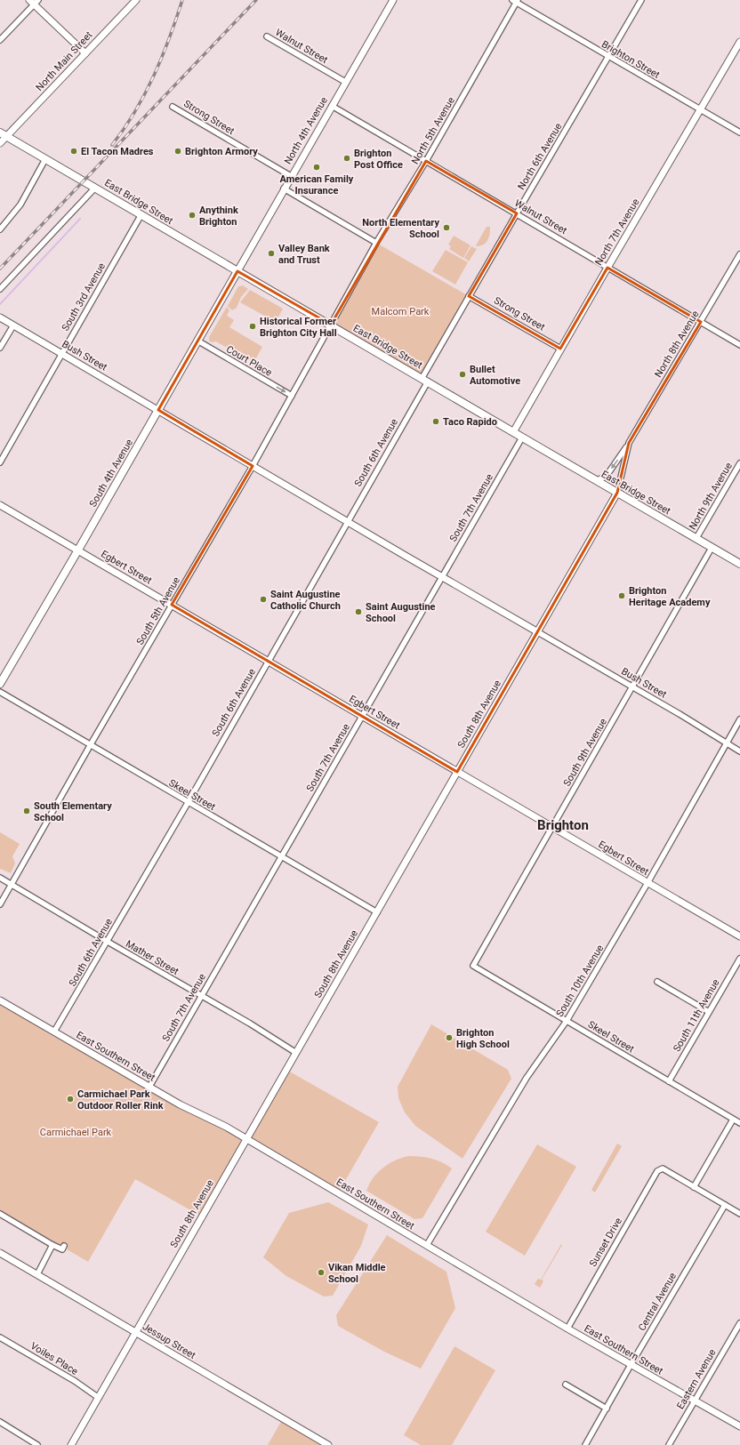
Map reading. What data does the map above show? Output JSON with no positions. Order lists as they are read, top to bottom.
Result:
{
  "streets": {
    "main road": ["East Bridge Street", "South 4th Avenue"],
    "street": [
      "Walnut Street",
      "Brighton Street",
      "North Main Street",
      "Strong Street",
      "North 4th Avenue",
      "North 5th Avenue",
      "North 6th Avenue",
      "North 7th Avenue",
      "South 3rd Avenue",
      "North 8th Avenue",
      "Bush Street",
      "Court Place",
      "South 6th Avenue",
      "North 9th Avenue",
      "South 7th Avenue",
      "Egbert Street",
      "South 5th Avenue",
      "South 8th Avenue",
      "South 9th Avenue",
      "Skeel Street",
      "Mather Street",
      "South 10th Avenue",
      "South 11th Avenue",
      "East Southern Street",
      "Sunset Drive",
      "Central Avenue",
      "Jessup Street",
      "Voiles Place",
      "Eastern Avenue"
    ]
  },
  "crossings": [
    ["Walnut Street", "North 4th Avenue"],
    ["Walnut Street", "North 5th Avenue"],
    ["Walnut Street", "North 6th Avenue"],
    ["Walnut Street", "North 7th Avenue"],
    ["Walnut Street", "North 8th Avenue"],
    ["Brighton Street", "North 5th Avenue"],
    ["Brighton Street", "North 6th Avenue"],
    ["Brighton Street", "North 7th Avenue"],
    ["North Main Street", "East Bridge Street"],
    ["Strong Street", "North 4th Avenue"],
    ["Strong Street", "North 6th Avenue"],
    ["Strong Street", "North 7th Avenue"],
    ["North 4th Avenue", "East Bridge Street"],
    ["North 4th Avenue", "South 4th Avenue"],
    ["North 5th Avenue", "East Bridge Street"],
    ["North 5th Avenue", "South 5th Avenue"],
    ["North 6th Avenue", "East Bridge Street"],
    ["North 6th Avenue", "South 6th Avenue"],
    ["East Bridge Street", "North 7th Avenue"],
    ["East Bridge Street", "South 3rd Avenue"],
    ["East Bridge Street", "North 8th Avenue"],
    ["East Bridge Street", "South 6th Avenue"],
    ["East Bridge Street", "South 4th Avenue"],
    ["East Bridge Street", "North 9th Avenue"],
    ["East Bridge Street", "South 7th Avenue"],
    ["East Bridge Street", "South 5th Avenue"],
    ["East Bridge Street", "South 8th Avenue"],
    ["East Bridge Street", "South 9th Avenue"],
    ["South 3rd Avenue", "Bush Street"],
    ["North 8th Avenue", "South 8th Avenue"],
    ["Bush Street", "South 6th Avenue"],
    ["Bush Street", "South 4th Avenue"],
    ["Bush Street", "South 7th Avenue"],
    ["Bush Street", "South 5th Avenue"],
    ["Bush Street", "South 8th Avenue"],
    ["Bush Street", "South 9th Avenue"],
    ["Bush Street", "South 10th Avenue"],
    ["Court Place", "South 4th Avenue"],
    ["Court Place", "South 5th Avenue"],
    ["South 6th Avenue", "Egbert Street"],
    ["South 6th Avenue", "Skeel Street"],
    ["South 6th Avenue", "Mather Street"],
    ["South 6th Avenue", "East Southern Street"],
    ["South 4th Avenue", "Egbert Street"],
    ["South 7th Avenue", "Egbert Street"],
    ["South 7th Avenue", "Skeel Street"],
    ["South 7th Avenue", "Mather Street"],
    ["South 7th Avenue", "East Southern Street"],
    ["Egbert Street", "South 5th Avenue"],
    ["Egbert Street", "South 8th Avenue"],
    ["Egbert Street", "South 9th Avenue"],
    ["Egbert Street", "South 10th Avenue"],
    ["South 5th Avenue", "Skeel Street"],
    ["South 5th Avenue", "Mather Street"],
    ["South 8th Avenue", "Skeel Street"],
    ["South 8th Avenue", "Mather Street"],
    ["South 8th Avenue", "East Southern Street"],
    ["South 8th Avenue", "Jessup Street"],
    ["South 8th Avenue", "Voiles Place"],
    ["South 9th Avenue", "Skeel Street"],
    ["Skeel Street", "South 10th Avenue"],
    ["Skeel Street", "South 11th Avenue"],
    ["South 10th Avenue", "East Southern Street"],
    ["East Southern Street", "Sunset Drive"],
    ["East Southern Street", "Central Avenue"],
    ["East Southern Street", "Eastern Avenue"]
  ],
  "one_way": ["Court Place"],
  "districts": ["Brighton"],
  "parks": ["Malcom Park", "Carmichael Park"],
  "places": [
    "El Tacon Madres",
    "Brighton Armory",
    "Brighton Post Office",
    "American Family Insurance",
    "Anythink Brighton",
    "North Elementary School",
    "Valley Bank and Trust",
    "Historical Former Brighton City Hall",
    "Bullet Automotive",
    "Taco Rapido",
    "Brighton Heritage Academy",
    "Saint Augustine Catholic Church",
    "Saint Augustine School",
    "South Elementary School",
    "Brighton High School",
    "Carmichael Park Outdoor Roller Rink",
    "Vikan Middle School"
  ]
}
